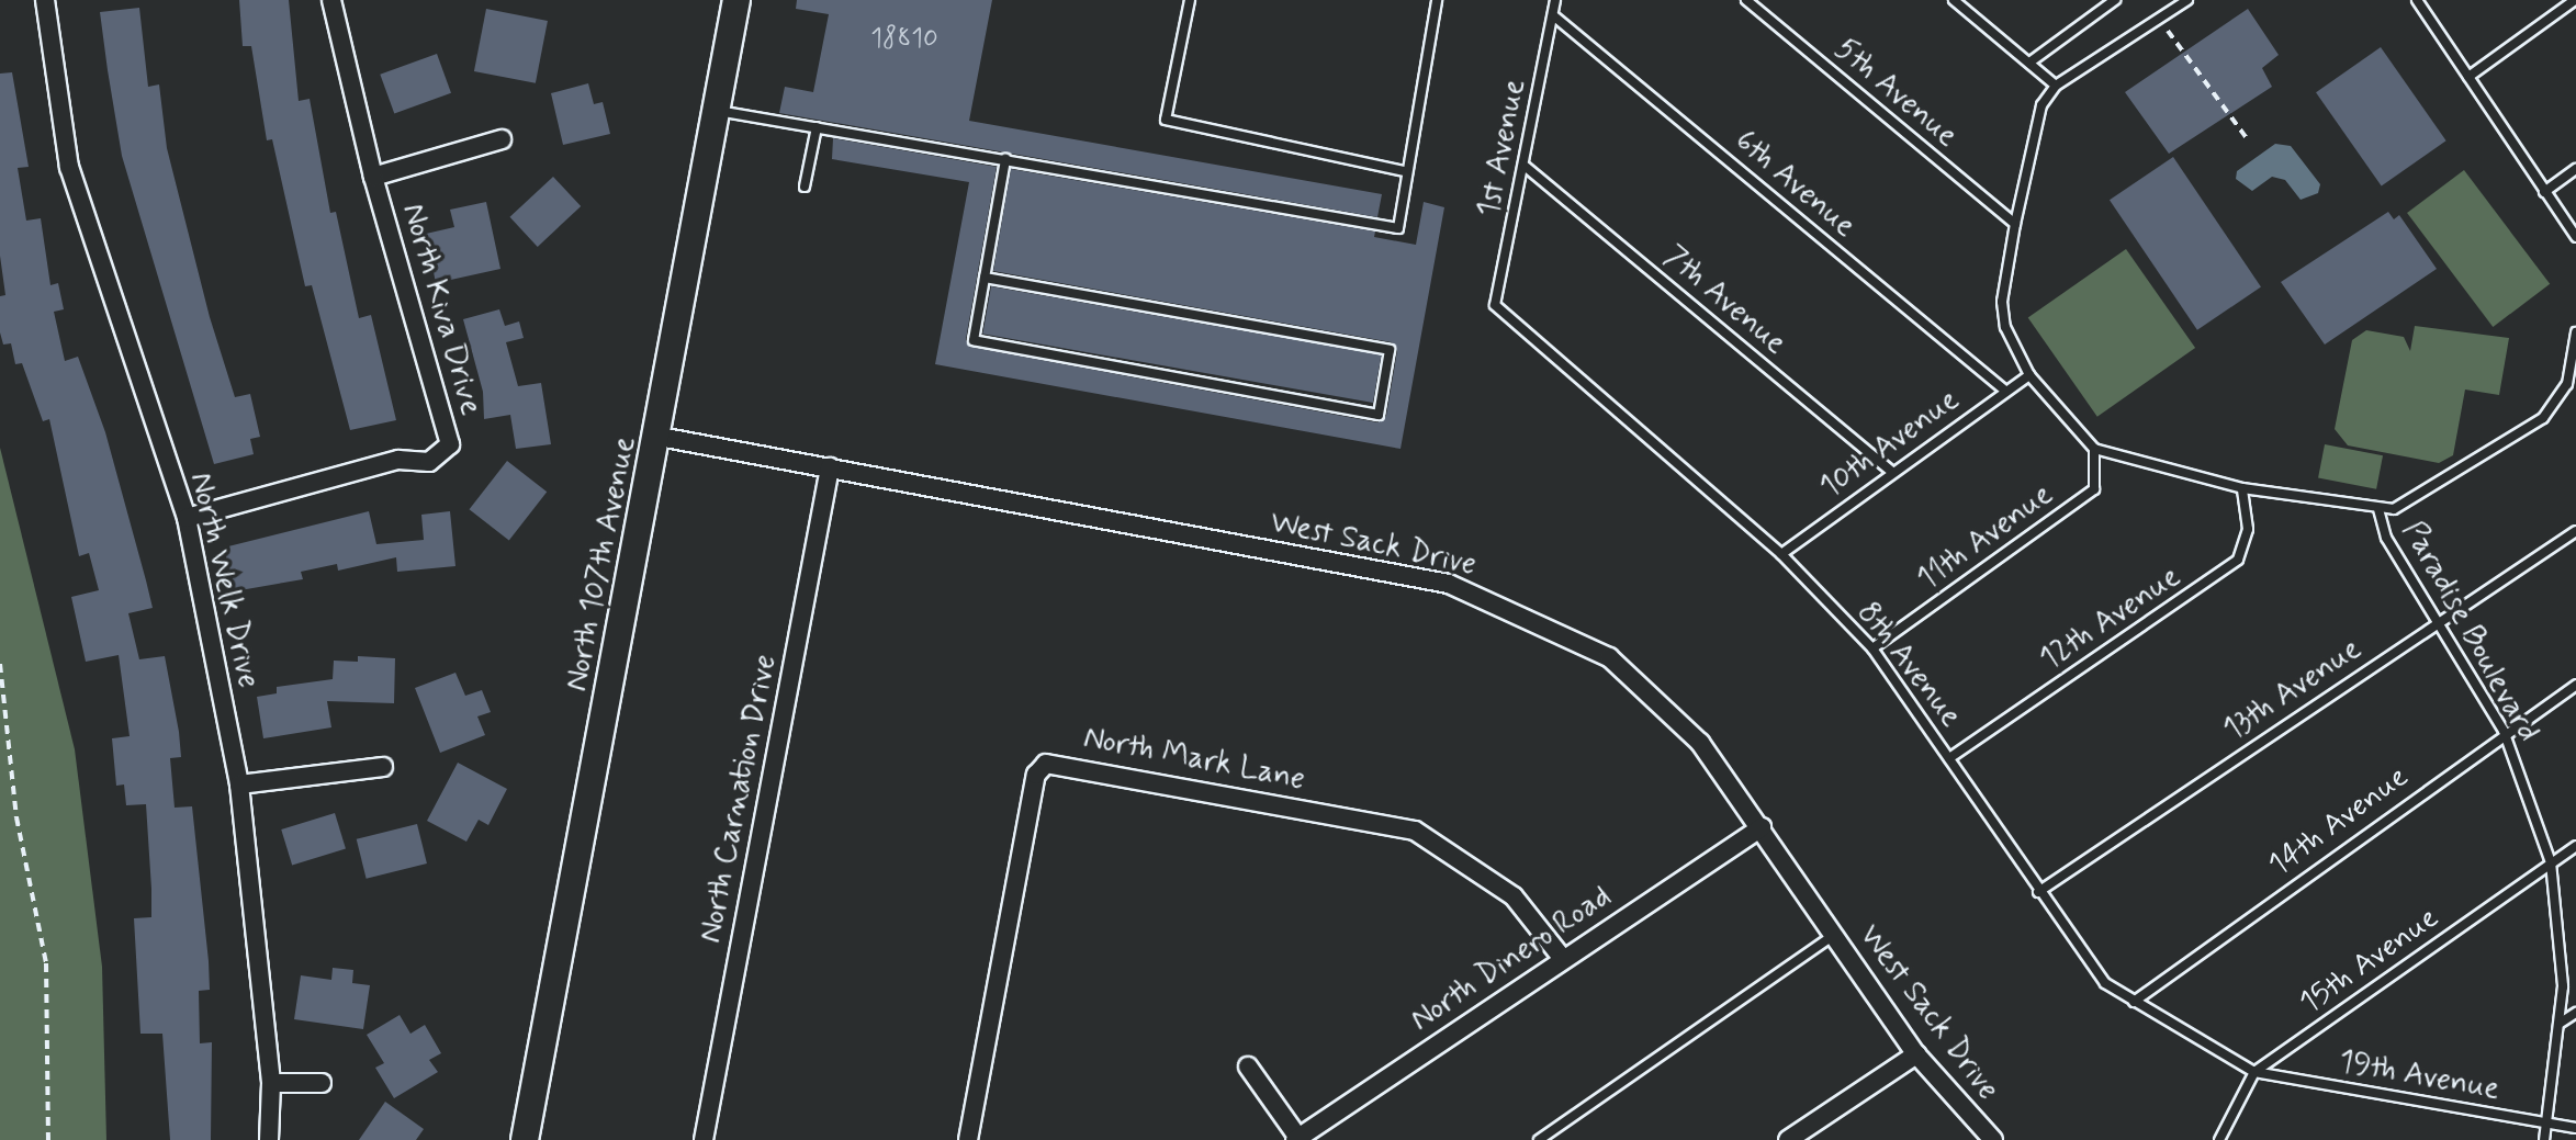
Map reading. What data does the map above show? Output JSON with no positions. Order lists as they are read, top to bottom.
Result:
{
  "streets": {
    "main road": ["North 107th Avenue"],
    "street": [
      "North Kiva Drive",
      "West Sack Drive",
      "North Welk Drive",
      "North Mark Lane",
      "North Carnation Drive",
      "North Dinero Road"
    ],
    "lane": [
      "5th Avenue",
      "1st Avenue",
      "6th Avenue",
      "7th Avenue",
      "10th Avenue",
      "11th Avenue",
      "12th Avenue",
      "Paradise Boulevard",
      "8th Avenue",
      "13th Avenue",
      "14th Avenue",
      "15th Avenue",
      "19th Avenue"
    ]
  },
  "crossings": [
    ["1st Avenue", "6th Avenue"],
    ["1st Avenue", "7th Avenue"],
    ["1st Avenue", "8th Avenue"],
    ["6th Avenue", "10th Avenue"],
    ["7th Avenue", "10th Avenue"],
    ["North Kiva Drive", "North Welk Drive"],
    ["10th Avenue", "8th Avenue"],
    ["11th Avenue", "8th Avenue"],
    ["West Sack Drive", "North 107th Avenue"],
    ["West Sack Drive", "North Carnation Drive"],
    ["West Sack Drive", "North Dinero Road"],
    ["12th Avenue", "8th Avenue"],
    ["Paradise Boulevard", "13th Avenue"],
    ["Paradise Boulevard", "14th Avenue"],
    ["Paradise Boulevard", "15th Avenue"],
    ["Paradise Boulevard", "19th Avenue"],
    ["8th Avenue", "13th Avenue"],
    ["8th Avenue", "14th Avenue"],
    ["8th Avenue", "15th Avenue"],
    ["8th Avenue", "19th Avenue"],
    ["North Mark Lane", "North Dinero Road"],
    ["15th Avenue", "19th Avenue"]
  ],
  "house_numbers": ["18810"]
}
